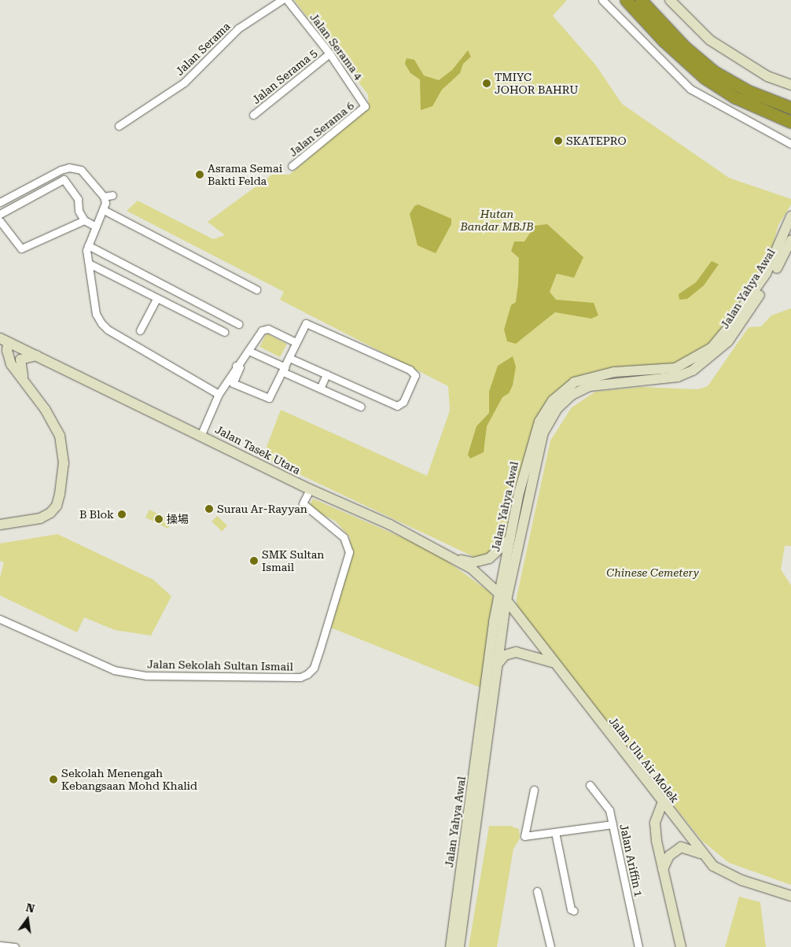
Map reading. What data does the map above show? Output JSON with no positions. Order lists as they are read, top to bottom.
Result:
{
  "streets": {
    "main road": ["Jalan Yahya Awal", "Jalan Tasek Utara", "Jalan Ulu Air Molek"],
    "street": [
      "Jalan Serama 4",
      "Jalan Serama",
      "Jalan Serama 5",
      "Jalan Serama 6",
      "Jalan Sekolah Sultan Ismail",
      "Jalan Ariffin 1"
    ]
  },
  "crossings": [
    ["Jalan Serama 4", "Jalan Serama 5"],
    ["Jalan Serama 4", "Jalan Serama 6"],
    ["Jalan Yahya Awal", "Jalan Tasek Utara"],
    ["Jalan Yahya Awal", "Jalan Ulu Air Molek"],
    ["Jalan Tasek Utara", "Jalan Sekolah Sultan Ismail"],
    ["Jalan Tasek Utara", "Jalan Ulu Air Molek"]
  ],
  "parks": ["Hutan Bandar MBJB", "Chinese Cemetery"],
  "places": [
    "TMIYC JOHOR BAHRU",
    "SKATEPRO",
    "Asrama Semai Bakti Felda",
    "Surau Ar-Rayyan",
    "B Blok",
    "操場",
    "SMK Sultan Ismail",
    "Sekolah Menengah Kebangsaan Mohd Khalid"
  ],
  "north": "top"
}
